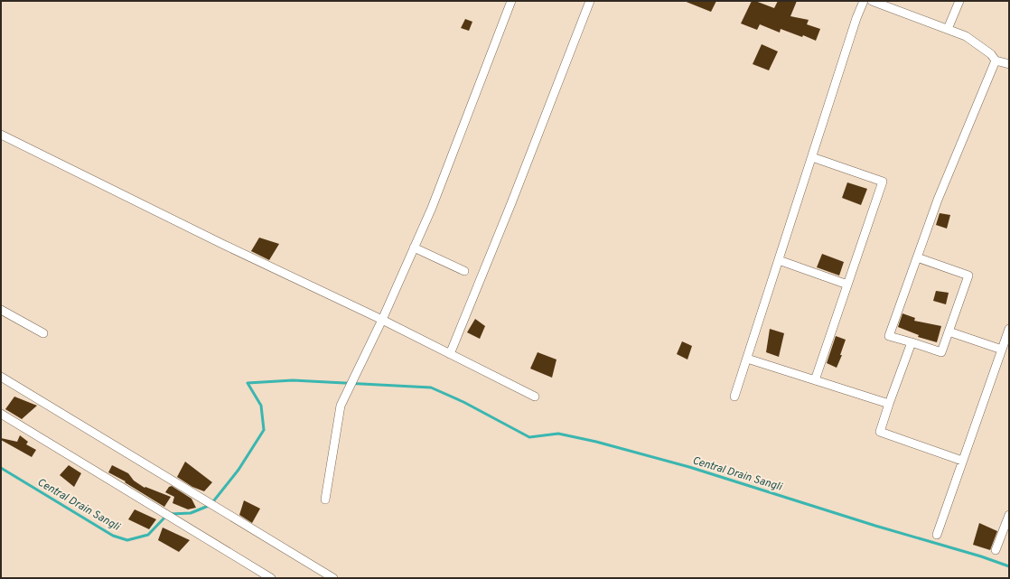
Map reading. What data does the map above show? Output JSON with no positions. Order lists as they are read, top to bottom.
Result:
{
  "water": ["Central Drain Sangli"]
}
